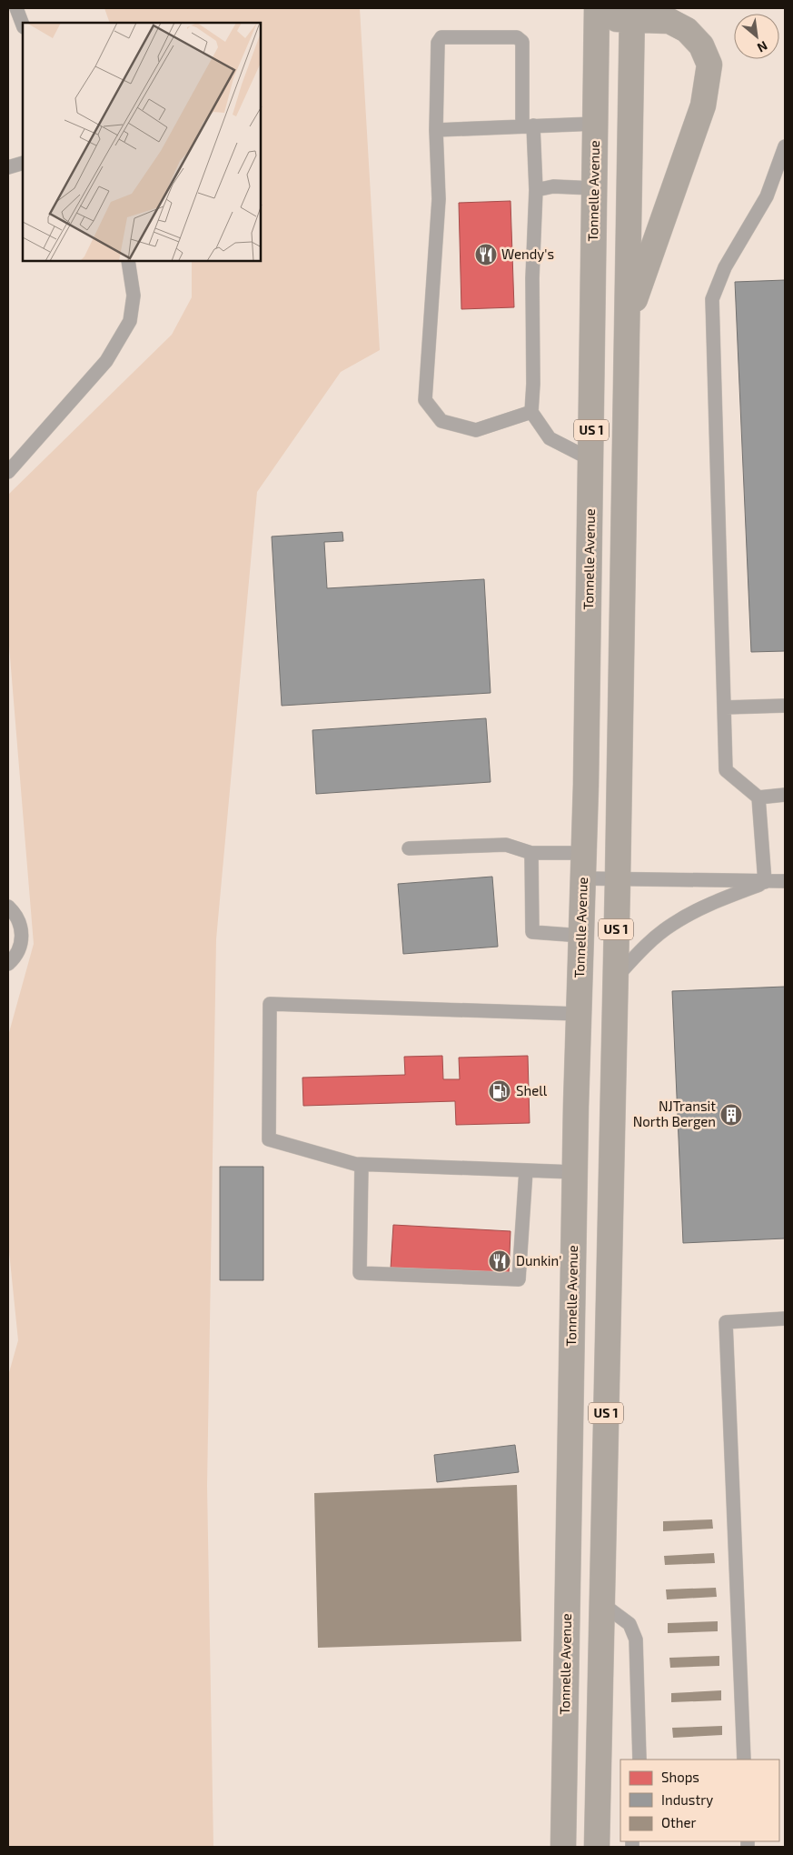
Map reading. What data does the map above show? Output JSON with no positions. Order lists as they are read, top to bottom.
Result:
{
  "streets": {
    "highway": ["Tonnelle Avenue", "US 1"]
  },
  "places": {
    "restaurant": ["Wendy's", "Dunkin'"],
    "fuel station": ["Shell"],
    "building": ["NJTransit North Bergen"]
  },
  "legend": ["Shops", "Industry", "Other"],
  "north": "bottom right"
}
